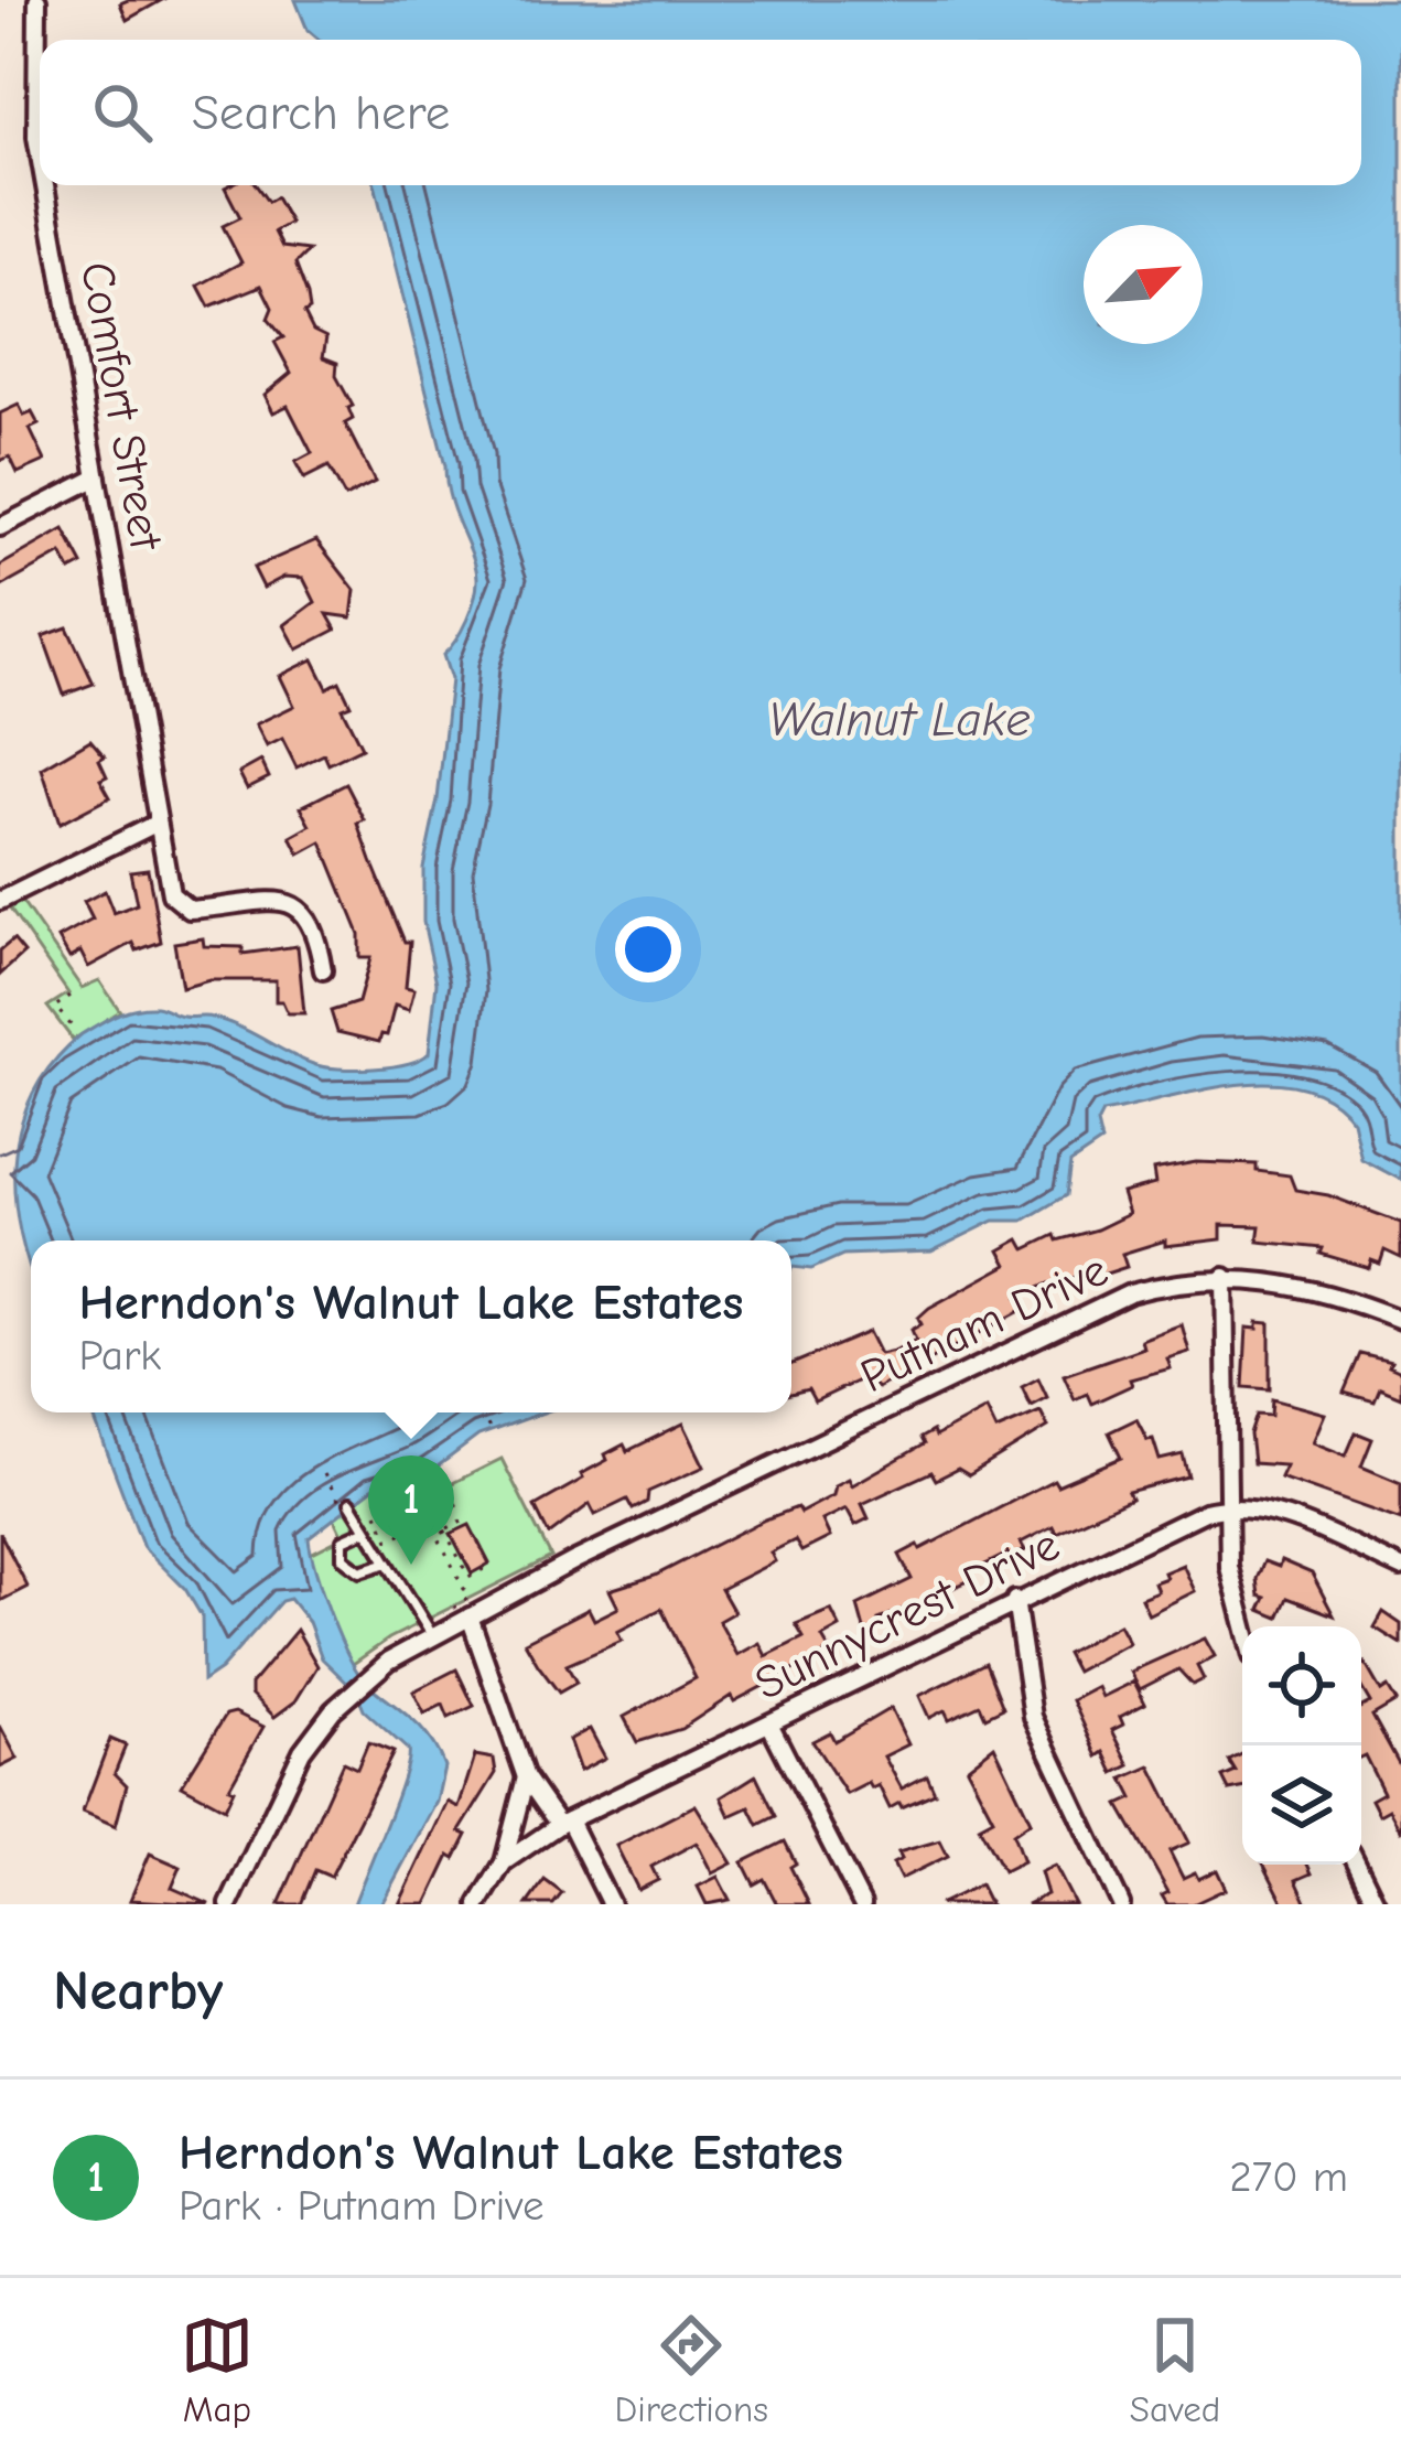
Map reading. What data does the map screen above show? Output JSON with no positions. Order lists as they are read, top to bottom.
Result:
{
  "streets": {
    "street": ["Comfort Street", "Putnam Drive", "Sunnycrest Drive"]
  },
  "water": ["Walnut Lake"],
  "north": "top right",
  "page": {
    "search": "Search here",
    "popup": ["Herndon's Walnut Lake Estates", "Park"],
    "pins": "1",
    "heading": "Nearby",
    "list": [
      {
        "mark": "1",
        "name": "Herndon's Walnut Lake Estates",
        "note": "Park · Putnam Drive",
        "value": "270 m"
      }
    ],
    "nav": ["Map", "Directions", "Saved"]
  }
}
